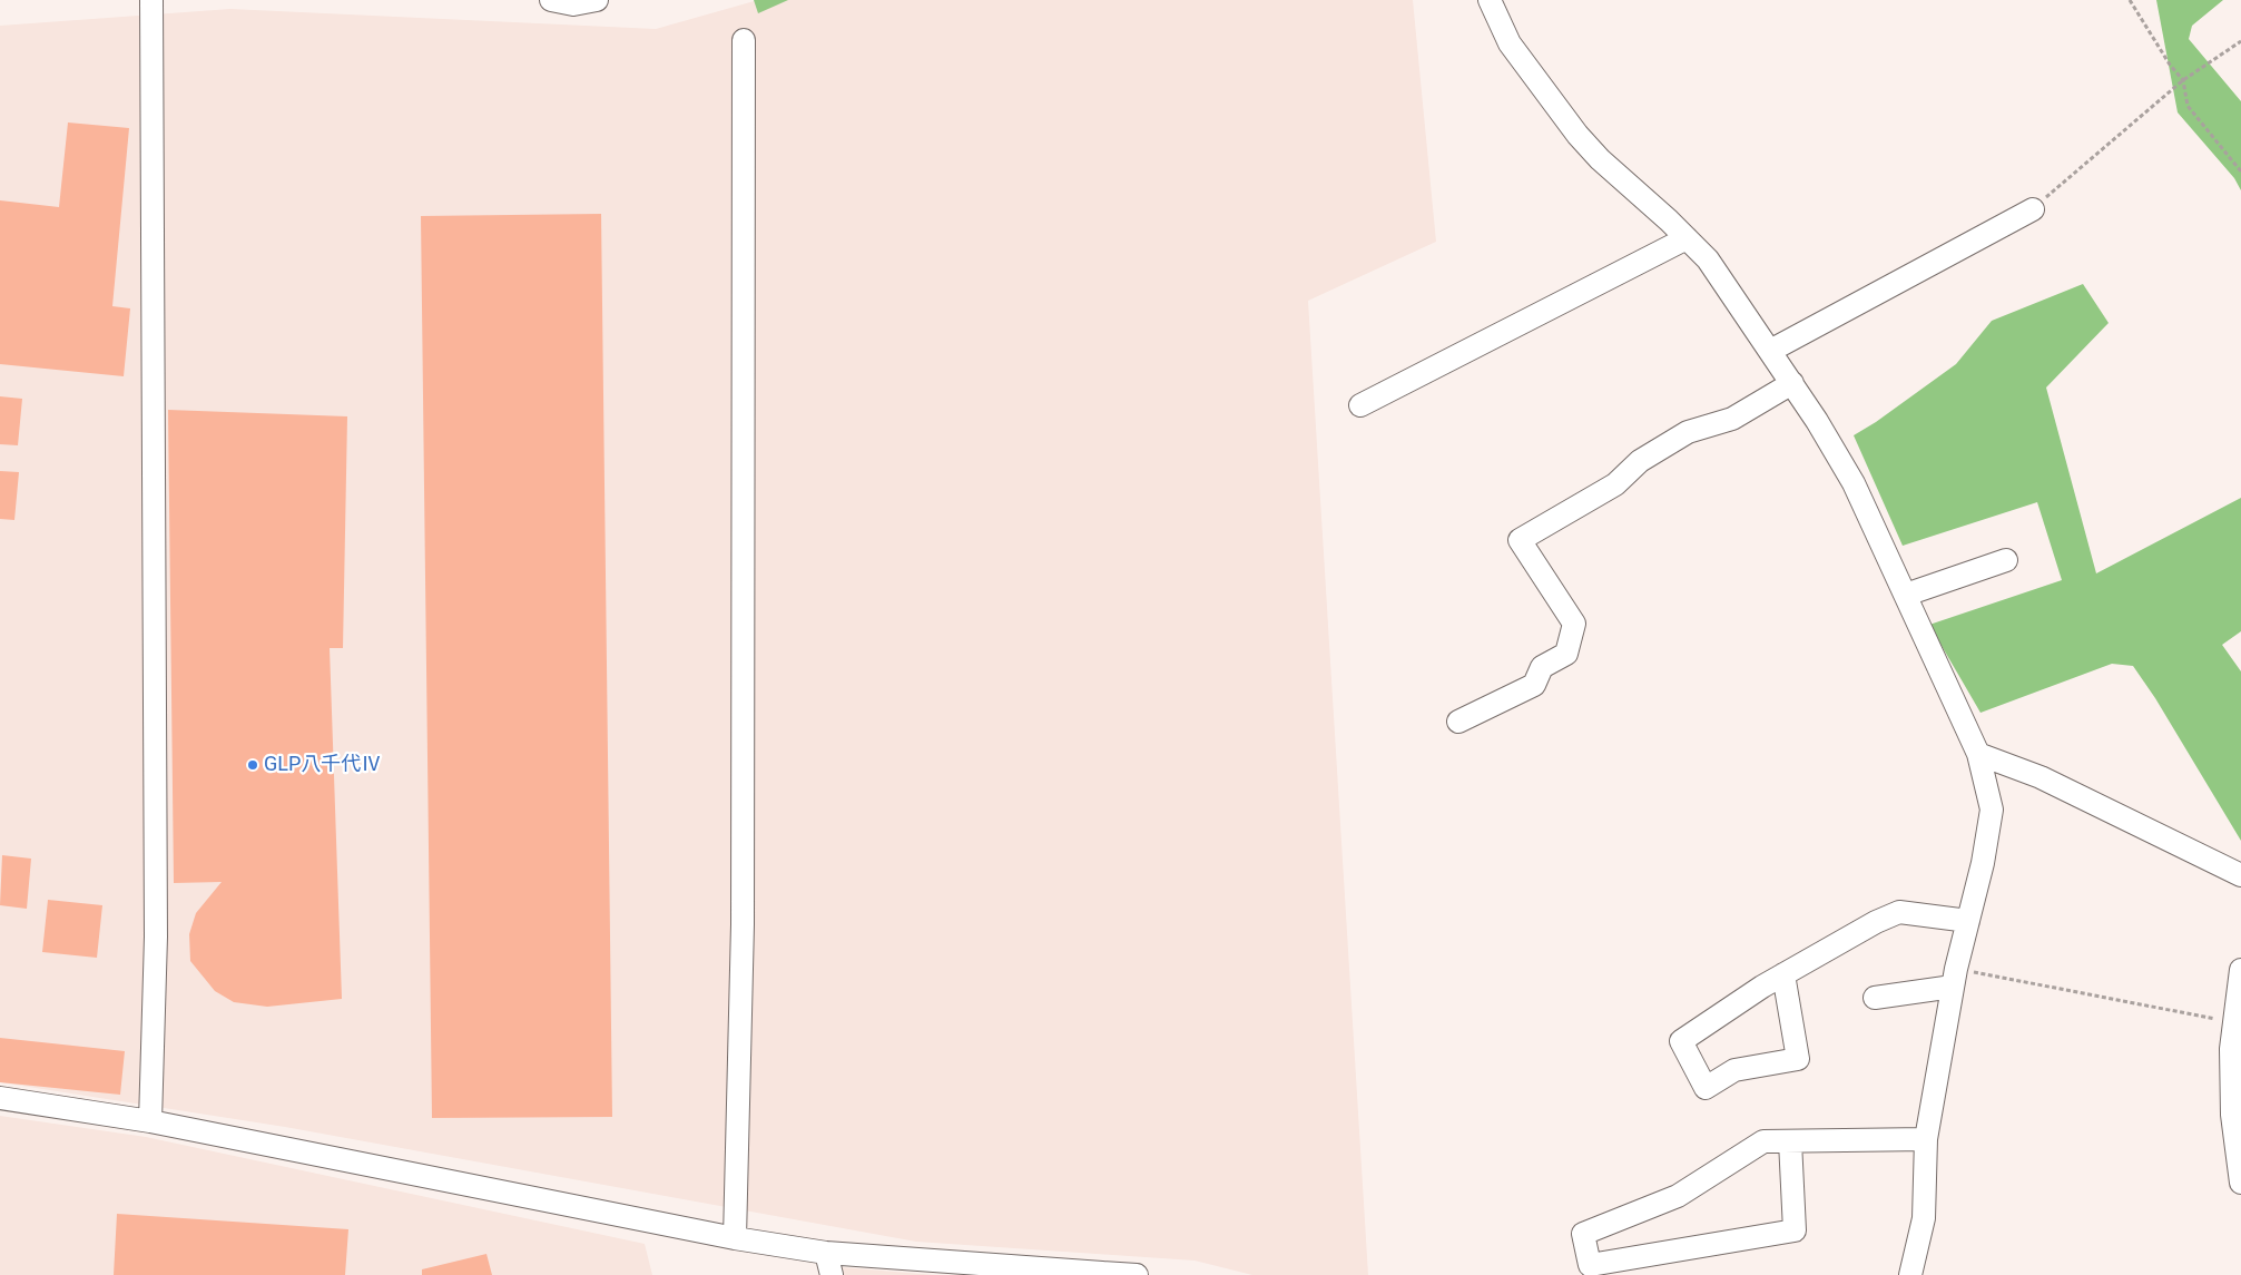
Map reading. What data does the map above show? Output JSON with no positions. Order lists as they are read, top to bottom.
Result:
{
  "places": ["GLP八千代Ⅳ"]
}
